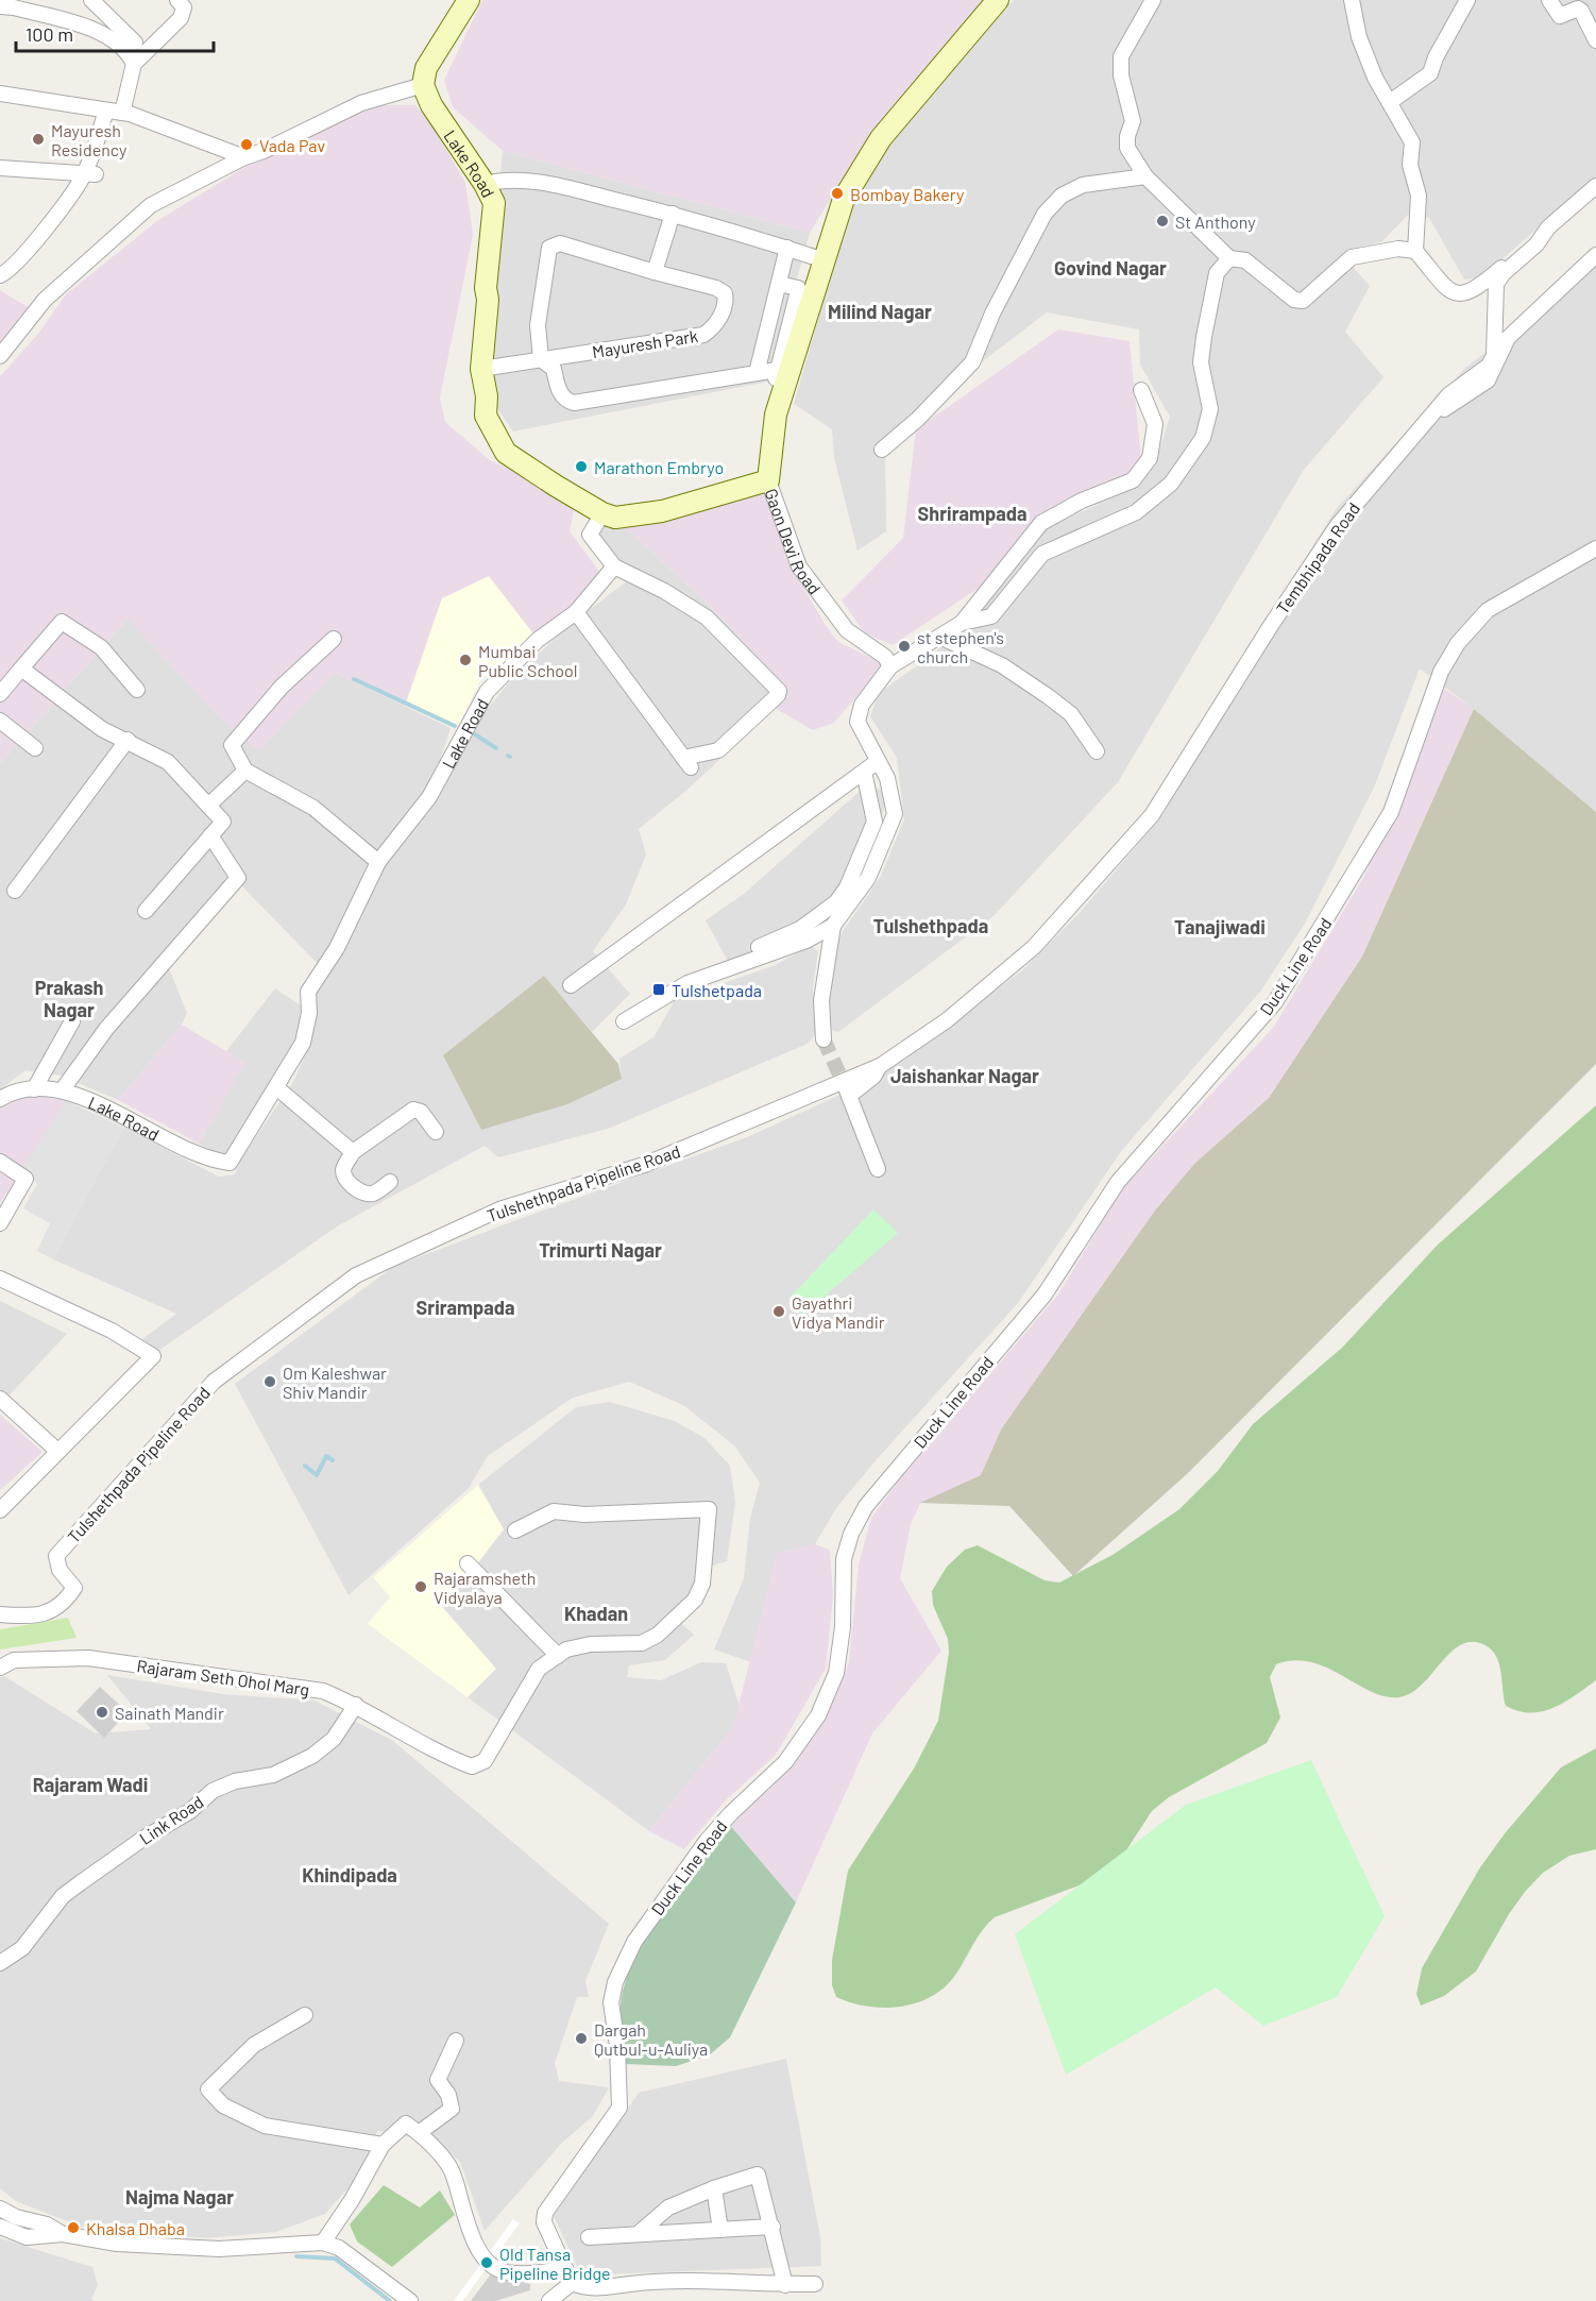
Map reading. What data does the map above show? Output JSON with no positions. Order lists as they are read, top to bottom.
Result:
{
  "streets": {
    "street": [
      "Lake Road",
      "Mayuresh Park",
      "Gaon Devi Road",
      "Tembhipada Road",
      "Duck Line Road",
      "Tulshethpada Pipeline Road",
      "Rajaram Seth Ohol Marg",
      "Link Road"
    ]
  },
  "crossings": [
    ["Tembhipada Road", "Tulshethpada Pipeline Road"],
    ["Rajaram Seth Ohol Marg", "Link Road"]
  ],
  "districts": [
    "Govind Nagar",
    "Milind Nagar",
    "Shrirampada",
    "Tulshethpada",
    "Tanajiwadi",
    "Prakash Nagar",
    "Jaishankar Nagar",
    "Trimurti Nagar",
    "Srirampada",
    "Khadan",
    "Rajaram Wadi",
    "Khindipada",
    "Najma Nagar"
  ],
  "places": {
    "other": [
      "Mayuresh Residency",
      "Vada Pav",
      "Bombay Bakery",
      "St Anthony",
      "Marathon Embryo",
      "st stephen's church",
      "Mumbai Public School",
      "Gayathri Vidya Mandir",
      "Om Kaleshwar Shiv Mandir",
      "Rajaramsheth Vidyalaya",
      "Sainath Mandir",
      "Dargah Qutbul-u-Auliya",
      "Khalsa Dhaba",
      "Old Tansa Pipeline Bridge"
    ],
    "transit": ["Tulshetpada"]
  },
  "scale_bar": "100 m"
}
